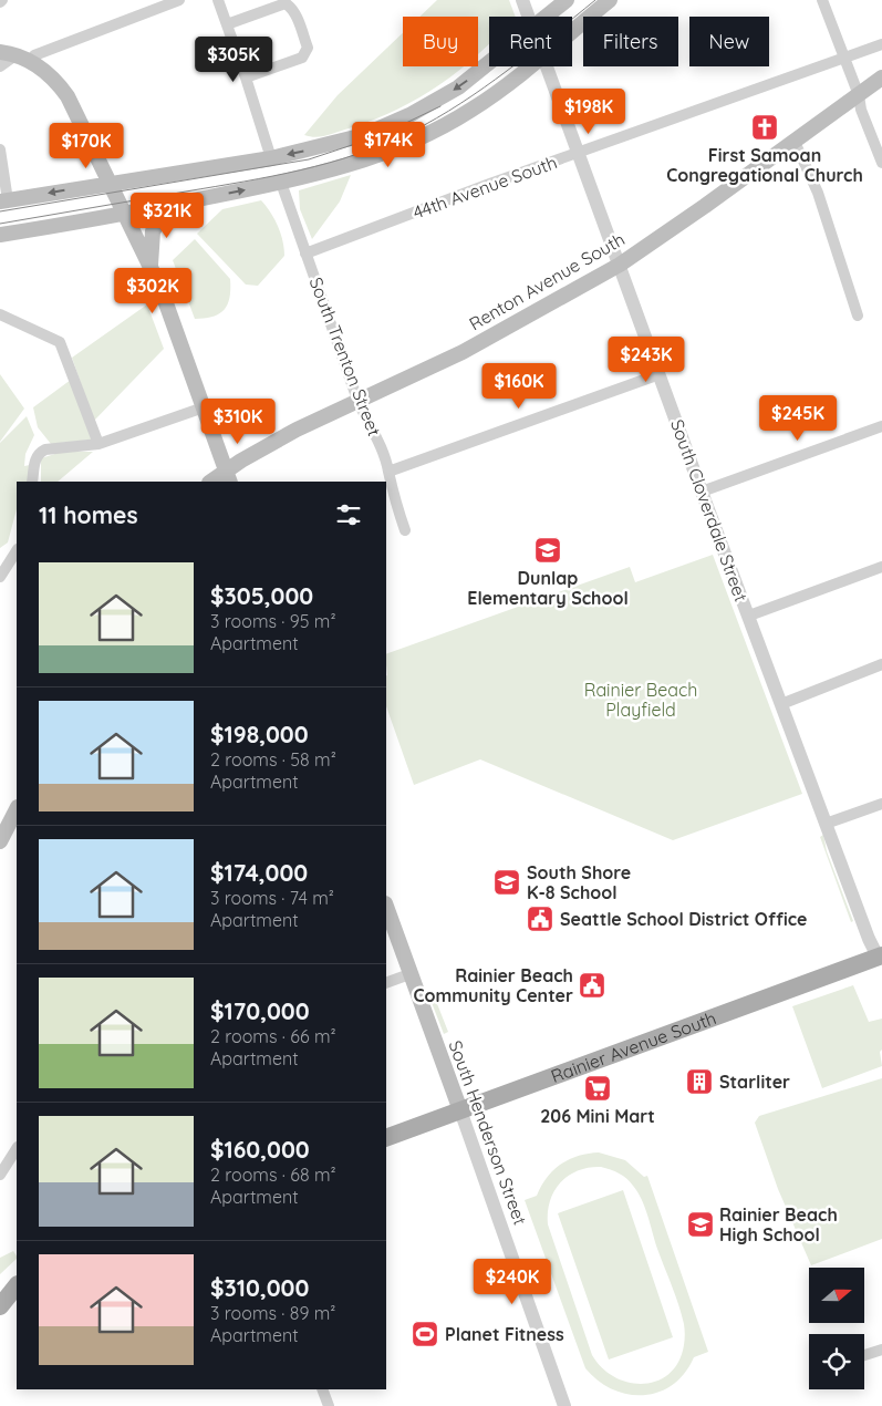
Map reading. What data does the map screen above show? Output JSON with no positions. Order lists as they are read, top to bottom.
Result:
{
  "streets": {
    "main road": ["Renton Avenue South", "Rainier Avenue South", "South Henderson Street"],
    "street": ["44th Avenue South", "South Trenton Street", "South Cloverdale Street"]
  },
  "crossings": [
    ["44th Avenue South", "South Trenton Street"],
    ["44th Avenue South", "South Cloverdale Street"],
    ["Renton Avenue South", "South Trenton Street"],
    ["Renton Avenue South", "South Cloverdale Street"],
    ["South Cloverdale Street", "Rainier Avenue South"],
    ["Rainier Avenue South", "South Henderson Street"]
  ],
  "parks": ["Rainier Beach Playfield"],
  "places": {
    "church": ["First Samoan Congregational Church"],
    "school or university": ["Dunlap Elementary School", "South Shore K-8 School", "Rainier Beach High School"],
    "public building": ["Seattle School District Office", "Rainier Beach Community Center"],
    "building": ["Starliter"],
    "supermarket": ["206 Mini Mart"],
    "sports": ["Planet Fitness"]
  },
  "north": "right",
  "page": {
    "chip": [
      "Buy",
      "Rent",
      "Filters",
      "New"
    ],
    "price": [
      "$305K",
      "$198K",
      "$174K",
      "$170K",
      "$321K",
      "$302K",
      "$243K",
      "$160K",
      "$245K",
      "$310K",
      "$240K"
    ],
    "heading": "11 homes",
    "list": [
      {
        "name": "$305,000",
        "note": "3 rooms · 95 m² · Apartment"
      },
      {
        "name": "$198,000",
        "note": "2 rooms · 58 m² · Apartment"
      },
      {
        "name": "$174,000",
        "note": "3 rooms · 74 m² · Apartment"
      },
      {
        "name": "$170,000",
        "note": "2 rooms · 66 m² · Apartment"
      },
      {
        "name": "$160,000",
        "note": "2 rooms · 68 m² · Apartment"
      },
      {
        "name": "$310,000",
        "note": "3 rooms · 89 m² · Apartment"
      }
    ]
  }
}
